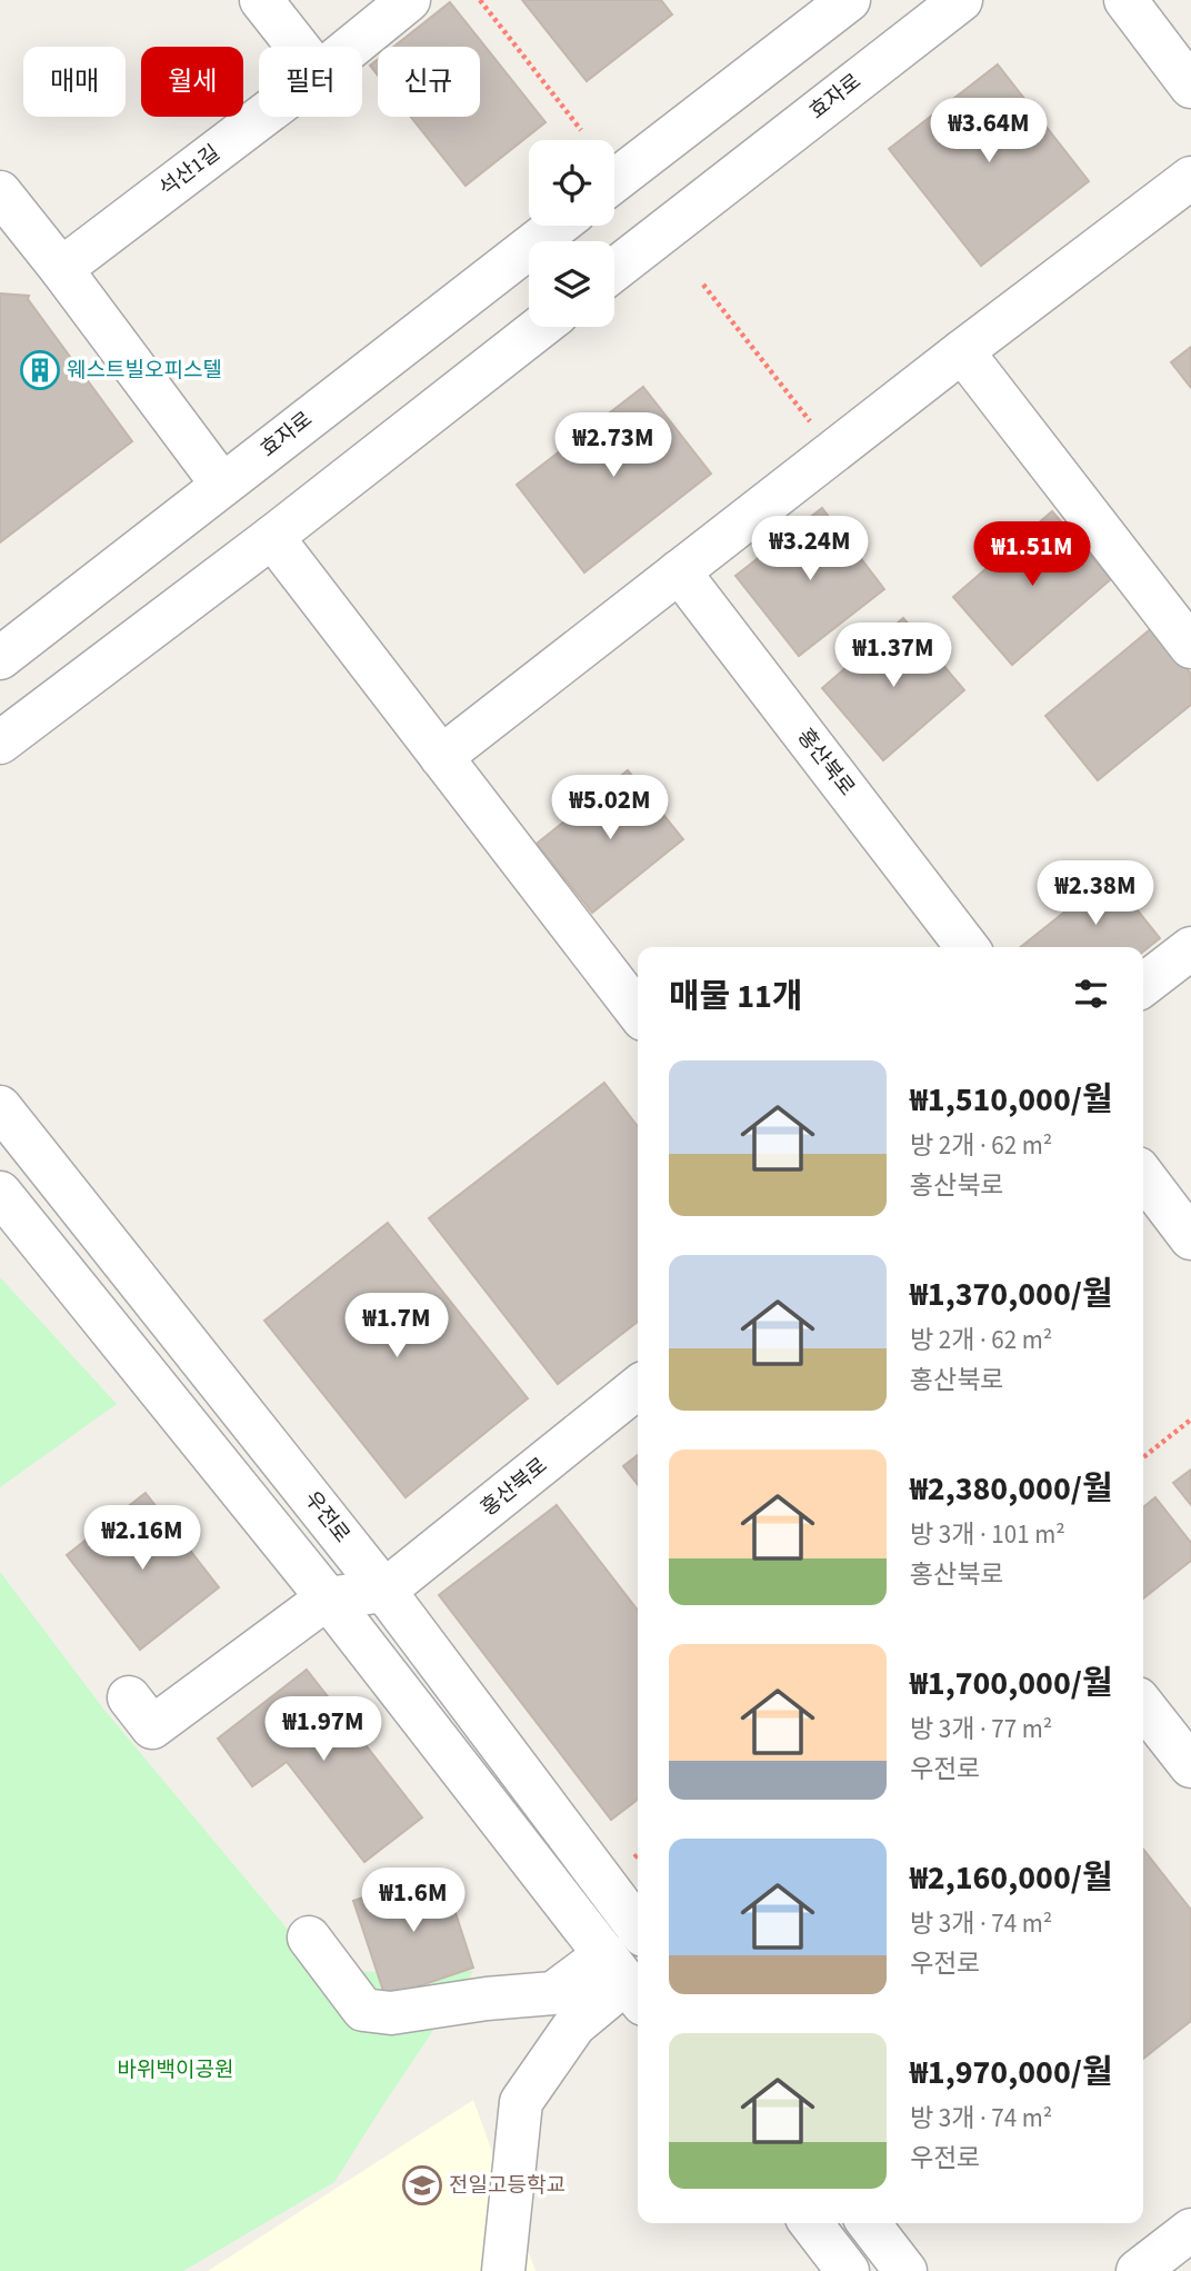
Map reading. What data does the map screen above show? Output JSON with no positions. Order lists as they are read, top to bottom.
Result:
{
  "streets": {
    "street": [
      "효자로",
      "석산1길",
      "홍산북로",
      "우전로"
    ]
  },
  "crossings": [
    ["홍산북로", "우전로"]
  ],
  "parks": ["바위백이공원"],
  "places": {
    "building": ["웨스트빌오피스텔"],
    "school or university": ["전일고등학교"]
  },
  "page": {
    "chip": [
      "매매",
      "월세",
      "필터",
      "신규"
    ],
    "price": [
      "₩3.64M",
      "₩2.73M",
      "₩3.24M",
      "₩1.51M",
      "₩1.37M",
      "₩5.02M",
      "₩2.38M",
      "₩1.7M",
      "₩2.16M",
      "₩1.97M",
      "₩1.6M"
    ],
    "heading": "매물 11개",
    "list": [
      {
        "name": "₩1,510,000/월",
        "note": "방 2개 · 62 m² · 홍산북로"
      },
      {
        "name": "₩1,370,000/월",
        "note": "방 2개 · 62 m² · 홍산북로"
      },
      {
        "name": "₩2,380,000/월",
        "note": "방 3개 · 101 m² · 홍산북로"
      },
      {
        "name": "₩1,700,000/월",
        "note": "방 3개 · 77 m² · 우전로"
      },
      {
        "name": "₩2,160,000/월",
        "note": "방 3개 · 74 m² · 우전로"
      },
      {
        "name": "₩1,970,000/월",
        "note": "방 3개 · 74 m² · 우전로"
      }
    ]
  }
}
